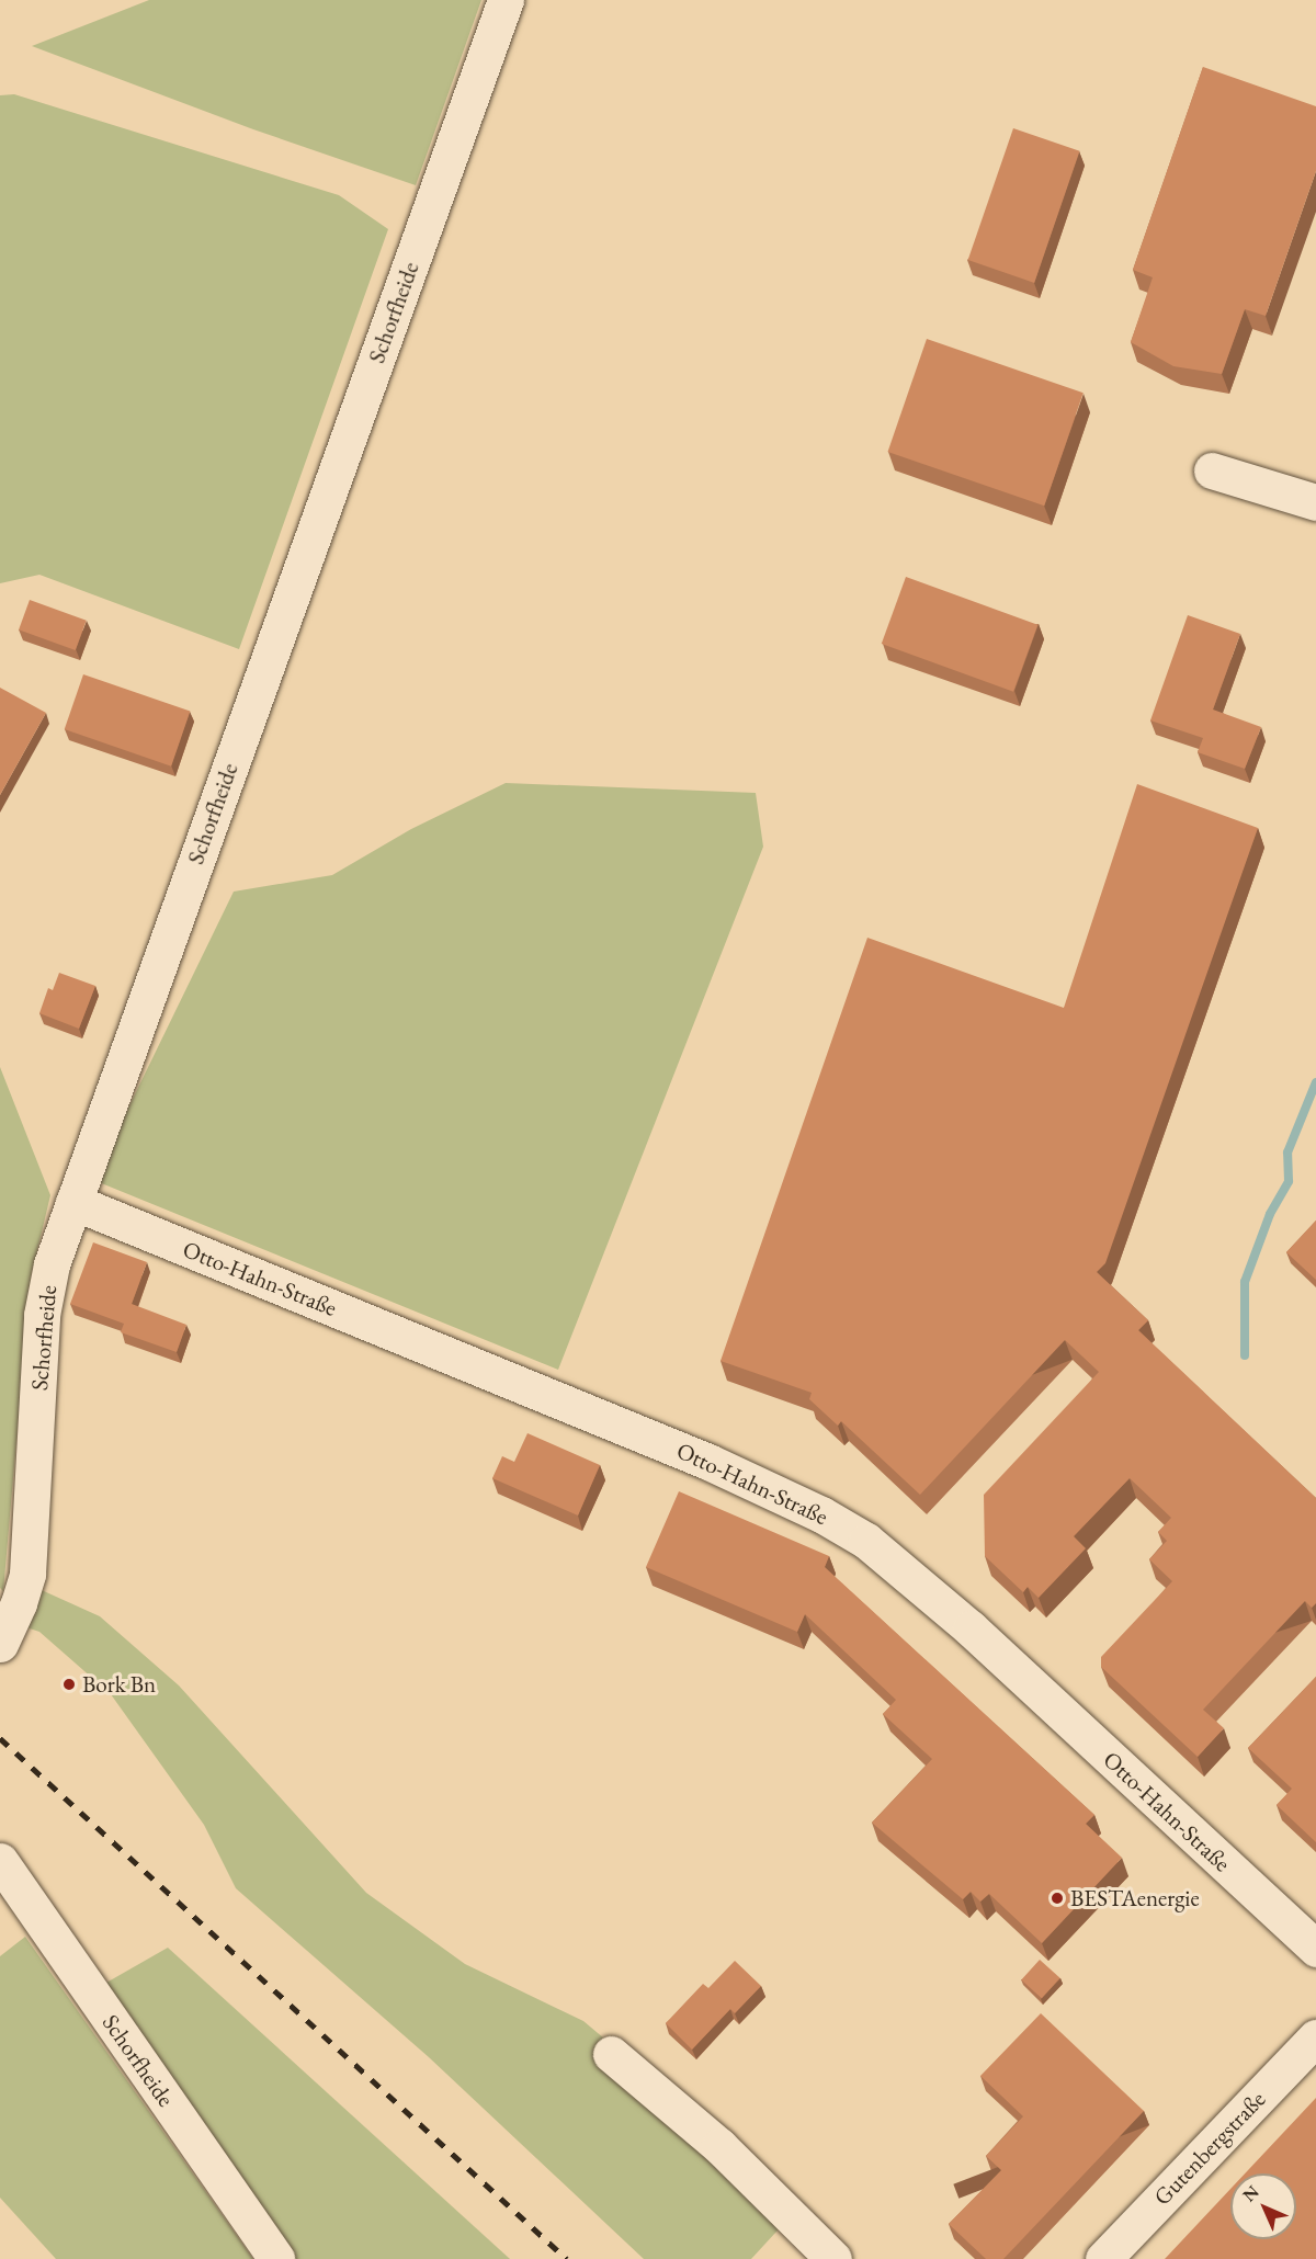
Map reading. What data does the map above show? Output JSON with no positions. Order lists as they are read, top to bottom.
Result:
{
  "streets": {
    "street": ["Schorfheide", "Otto-Hahn-Straße", "Gutenbergstraße"]
  },
  "crossings": [
    ["Schorfheide", "Otto-Hahn-Straße"]
  ],
  "places": ["Bork Bn", "BESTAenergie"],
  "north": "top left"
}
